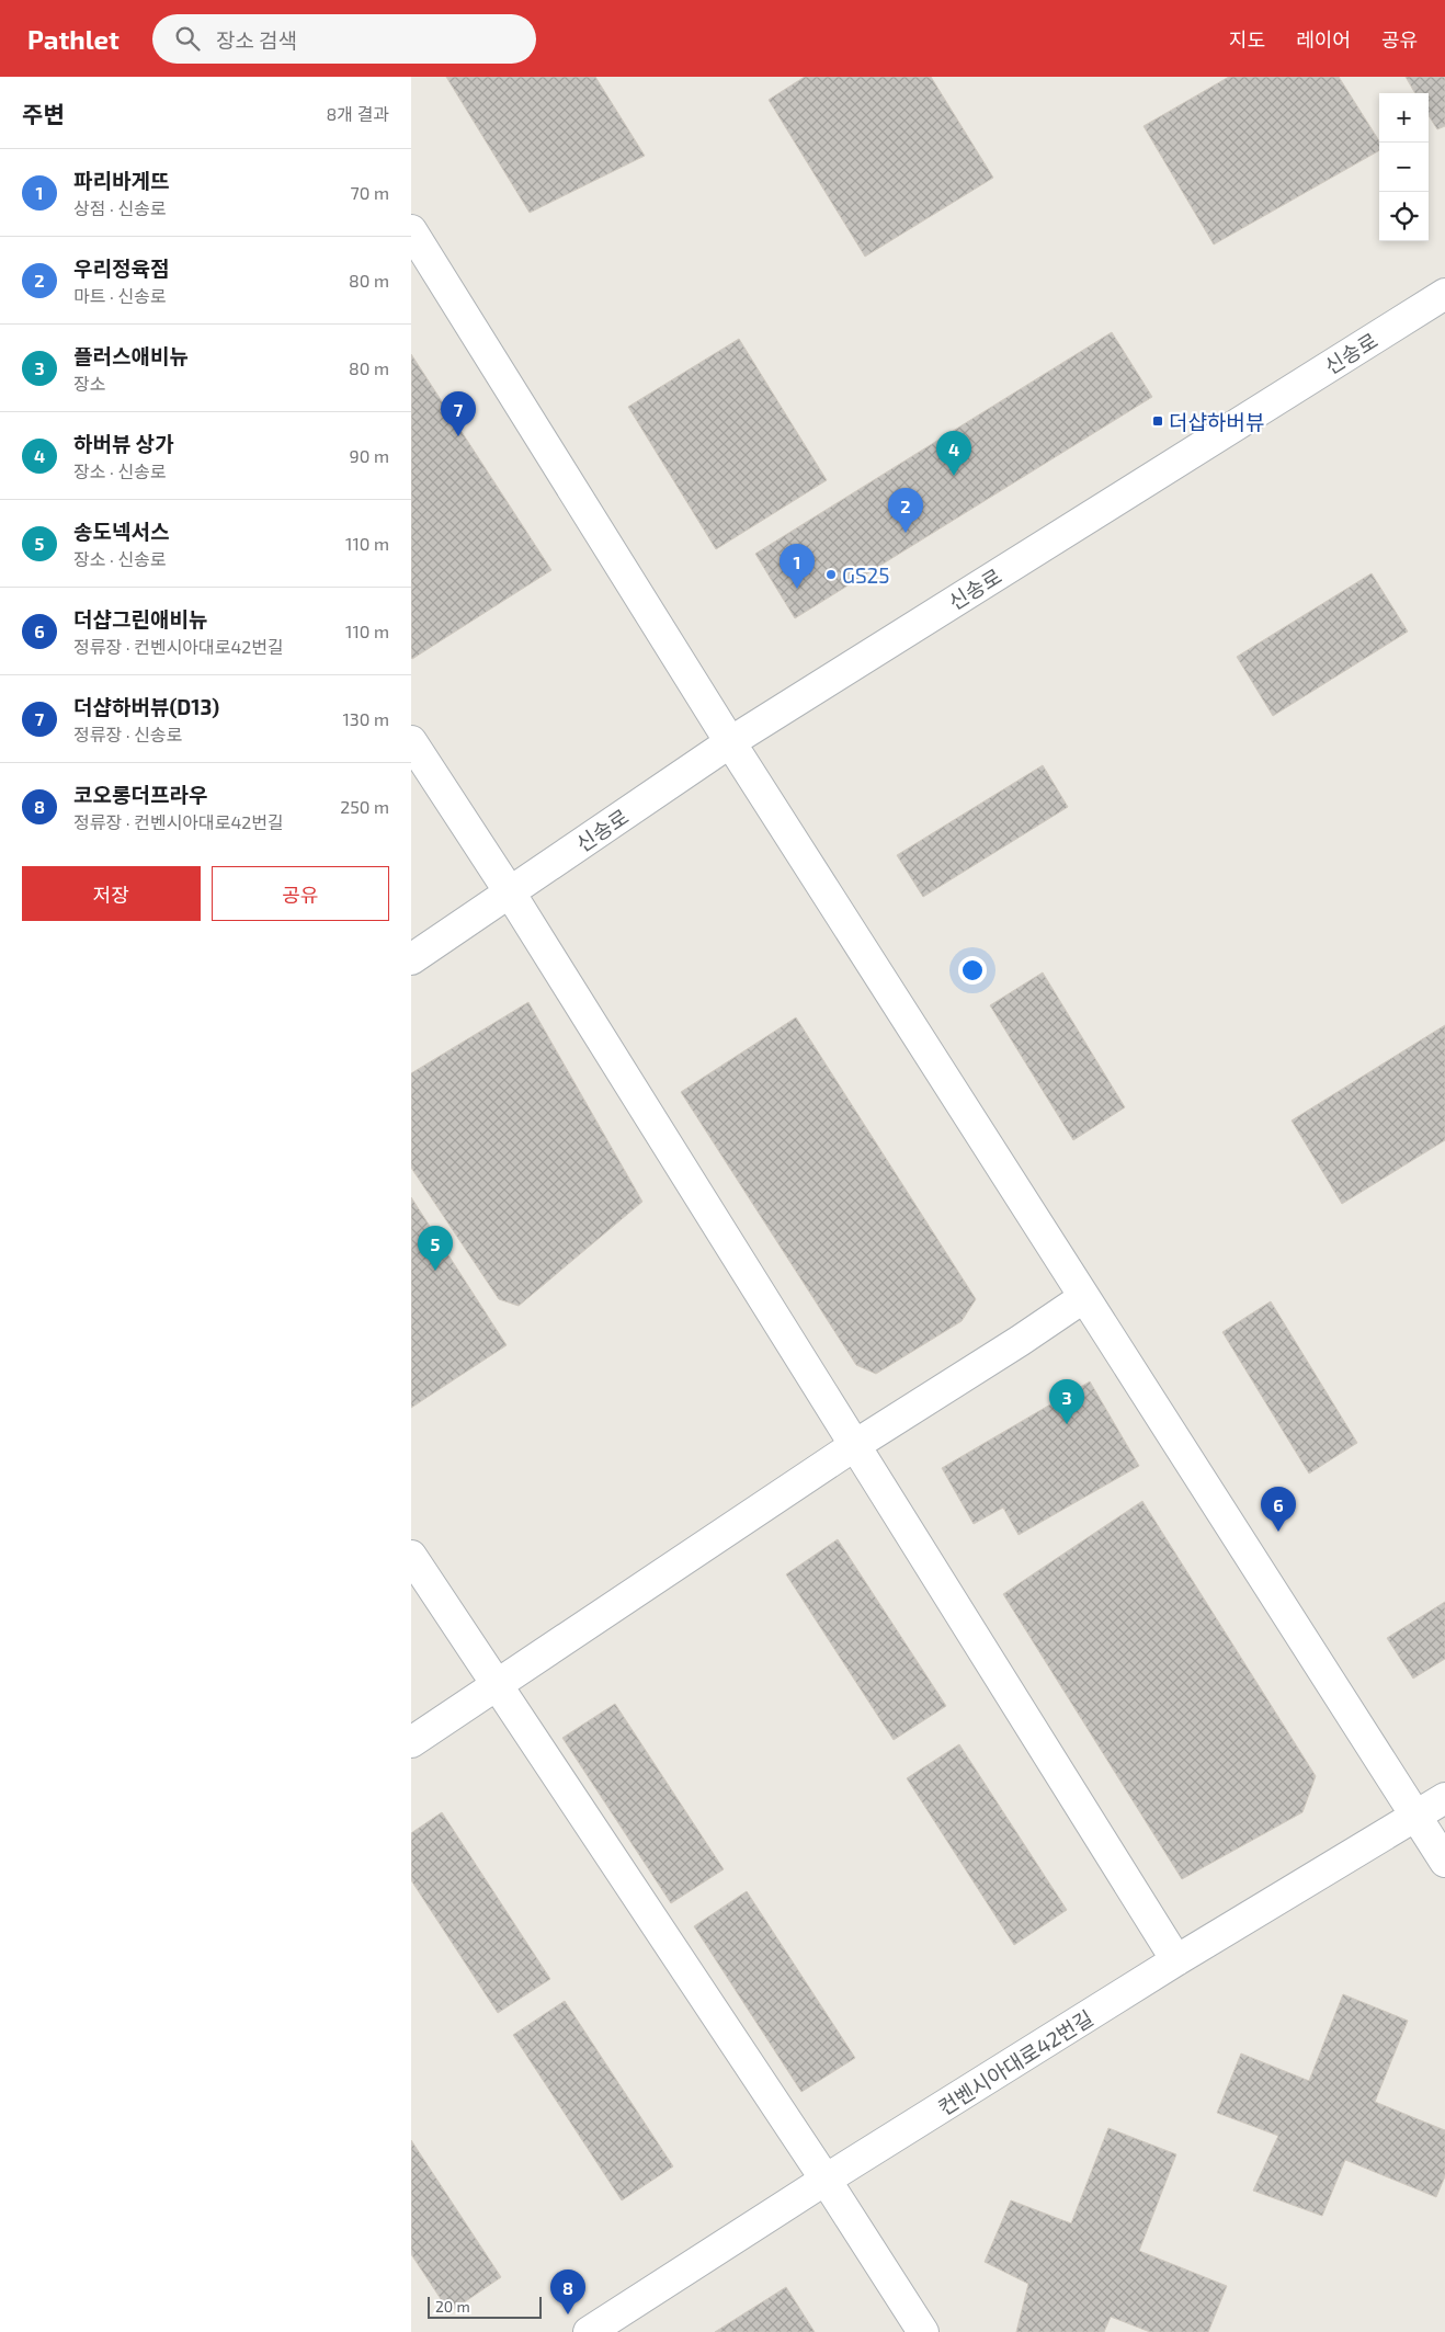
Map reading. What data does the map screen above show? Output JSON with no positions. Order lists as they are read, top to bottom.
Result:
{
  "streets": {
    "street": ["신송로", "컨벤시아대로42번길"]
  },
  "places": {
    "transit": ["더샵하버뷰"],
    "other": ["GS25"]
  },
  "scale_bar": "20 m",
  "page": {
    "header": "Pathlet",
    "search": "장소 검색",
    "nav": ["지도", "레이어", "공유"],
    "heading": ["주변", "8개 결과"],
    "map_buttons": ["+", "−"],
    "list": [
      {
        "mark": "1",
        "name": "파리바게뜨",
        "note": "상점 · 신송로",
        "value": "70 m"
      },
      {
        "mark": "2",
        "name": "우리정육점",
        "note": "마트 · 신송로",
        "value": "80 m"
      },
      {
        "mark": "3",
        "name": "플러스애비뉴",
        "note": "장소",
        "value": "80 m"
      },
      {
        "mark": "4",
        "name": "하버뷰 상가",
        "note": "장소 · 신송로",
        "value": "90 m"
      },
      {
        "mark": "5",
        "name": "송도넥서스",
        "note": "장소 · 신송로",
        "value": "110 m"
      },
      {
        "mark": "6",
        "name": "더샵그린애비뉴",
        "note": "정류장 · 컨벤시아대로42번길",
        "value": "110 m"
      },
      {
        "mark": "7",
        "name": "더샵하버뷰(D13)",
        "note": "정류장 · 신송로",
        "value": "130 m"
      },
      {
        "mark": "8",
        "name": "코오롱더프라우",
        "note": "정류장 · 컨벤시아대로42번길",
        "value": "250 m"
      }
    ],
    "pins": [
      "7",
      "4",
      "2",
      "1",
      "5",
      "3",
      "6",
      "8"
    ],
    "buttons": ["저장", "공유"],
    "scale": "20 m"
  }
}
